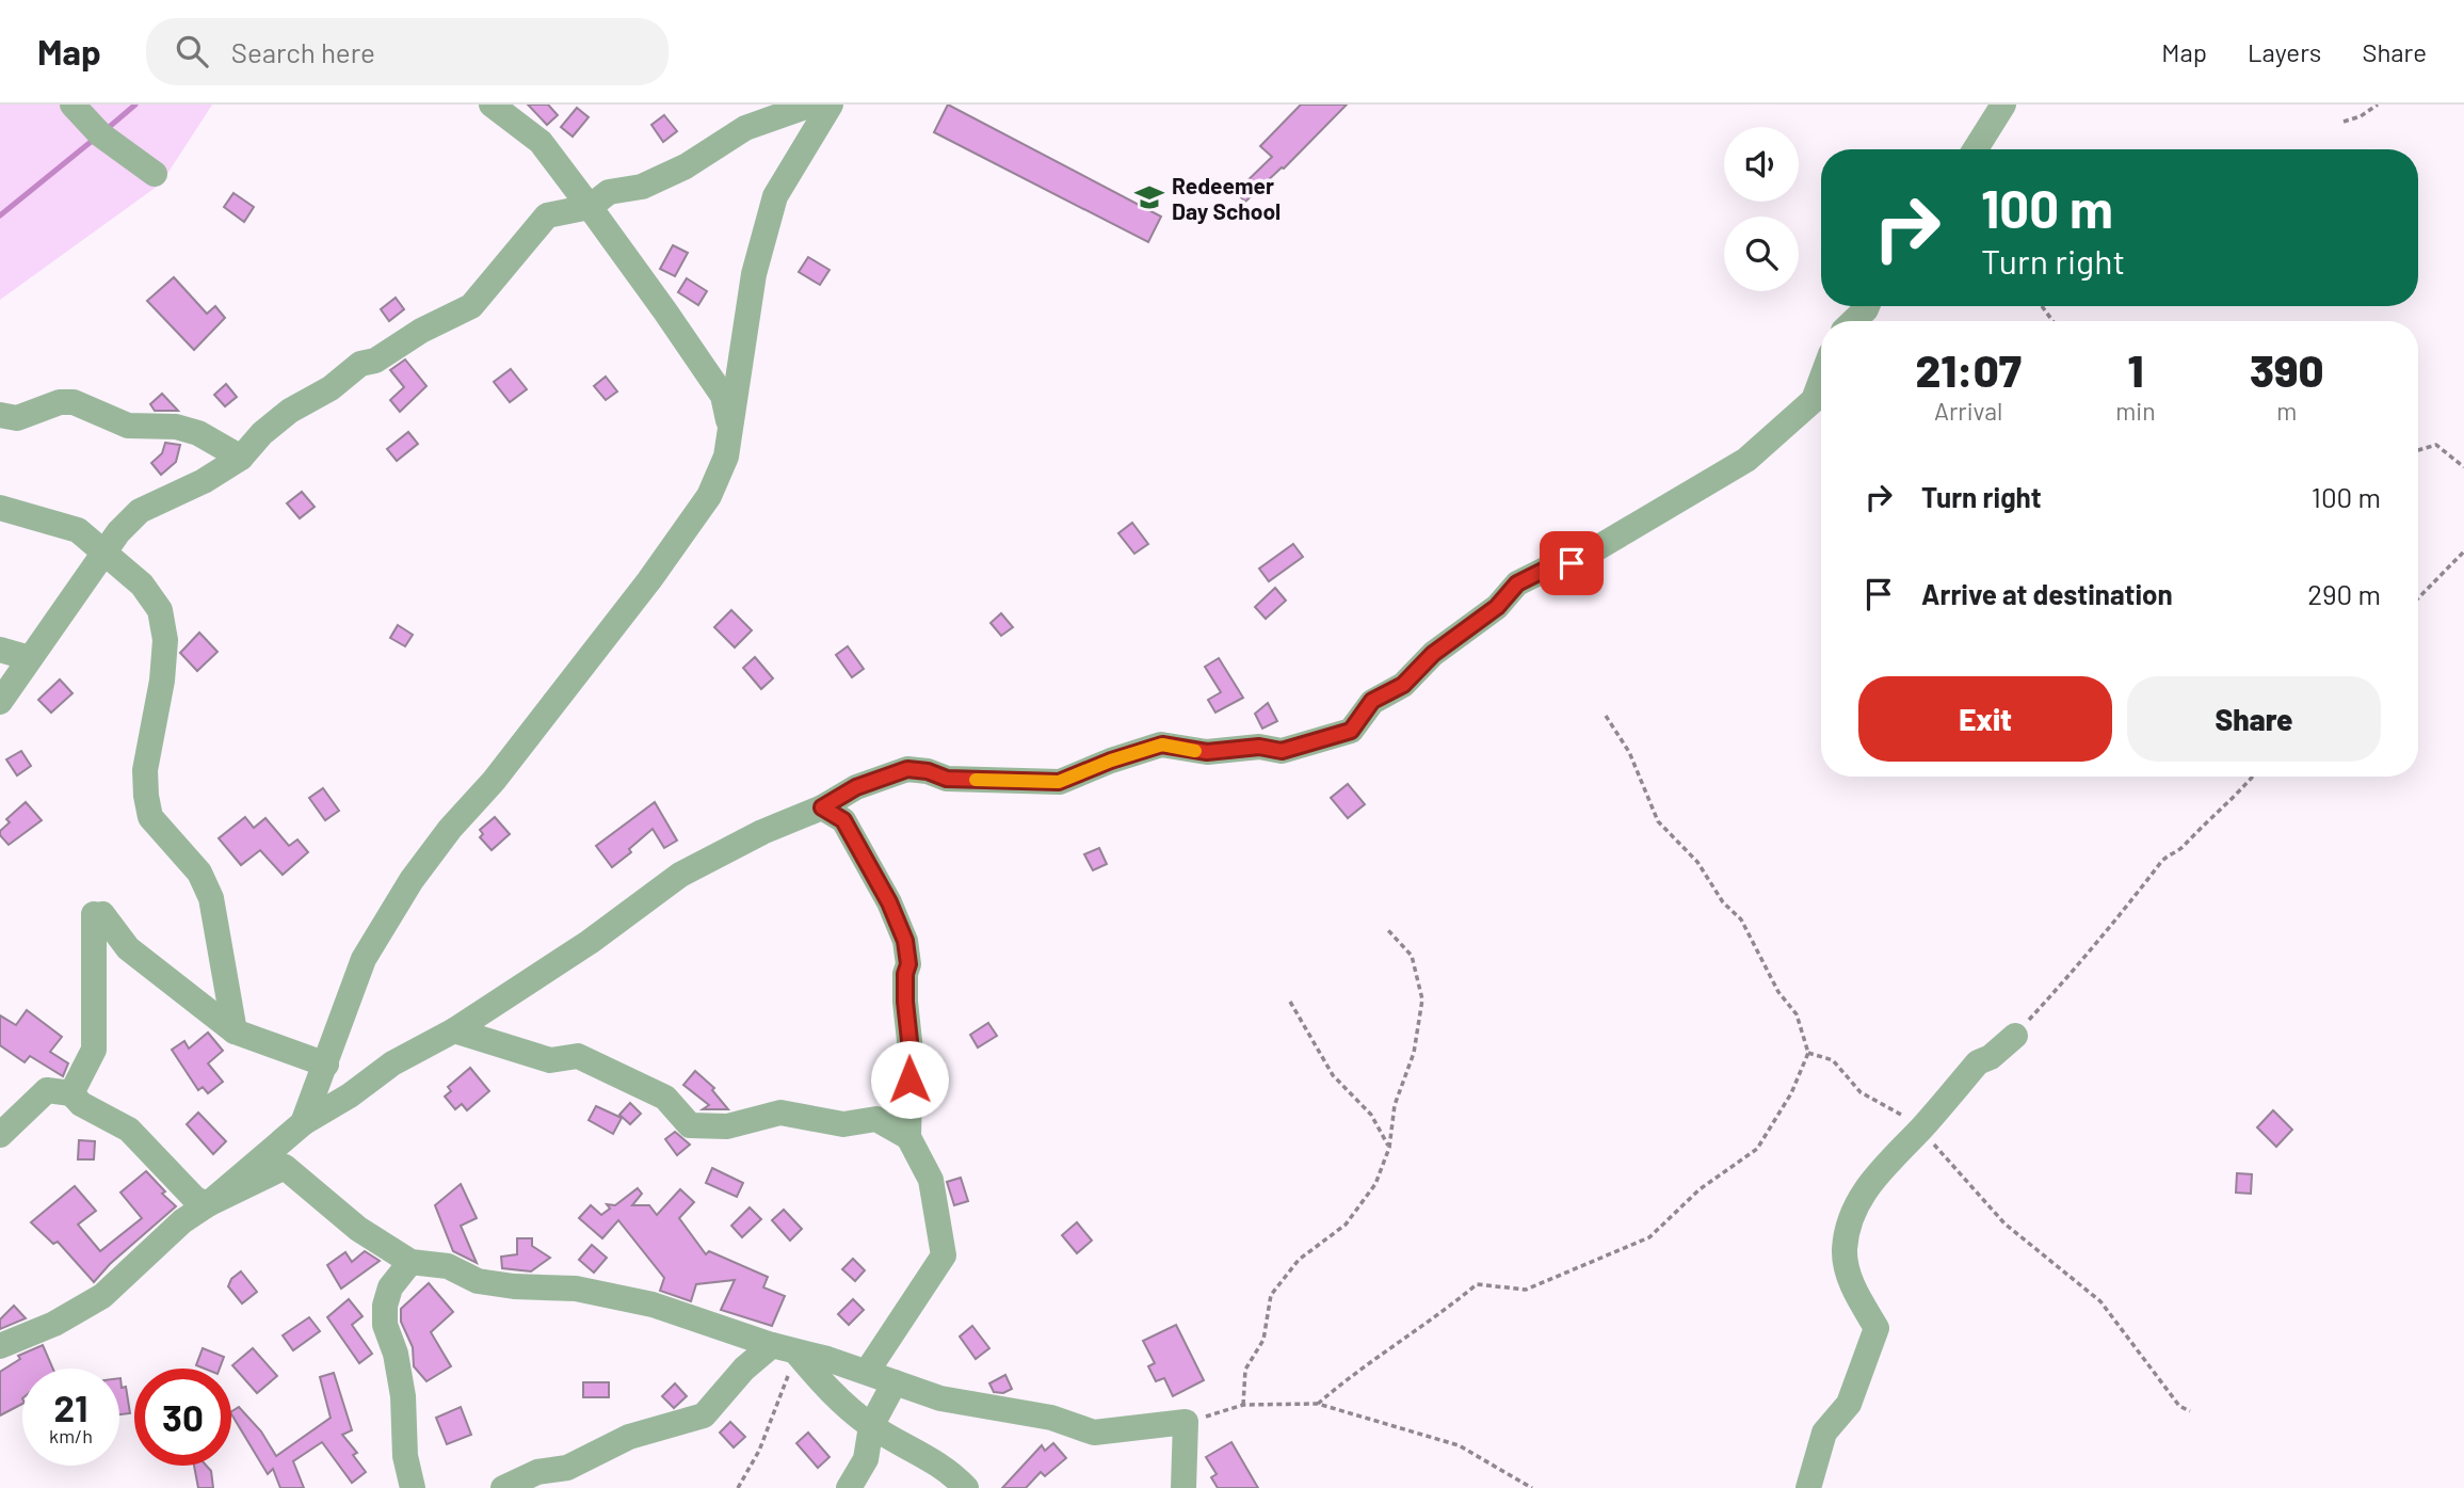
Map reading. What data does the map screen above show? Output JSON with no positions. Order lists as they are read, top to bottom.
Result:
{
  "places": {
    "school or university": ["Redeemer Day School"]
  },
  "page": {
    "header": "Map",
    "search": "Search here",
    "nav": ["Map", "Layers", "Share"],
    "turn": ["100 m", "Turn right"],
    "eta": [
      "21:07",
      "Arrival",
      "1",
      "min",
      "390",
      "m"
    ],
    "list": [
      {
        "name": "Turn right",
        "value": "100 m"
      },
      {
        "name": "Arrive at destination",
        "value": "290 m"
      }
    ],
    "buttons": ["Exit", "Share"],
    "speed": "21 km/h",
    "limit": "30"
  }
}
